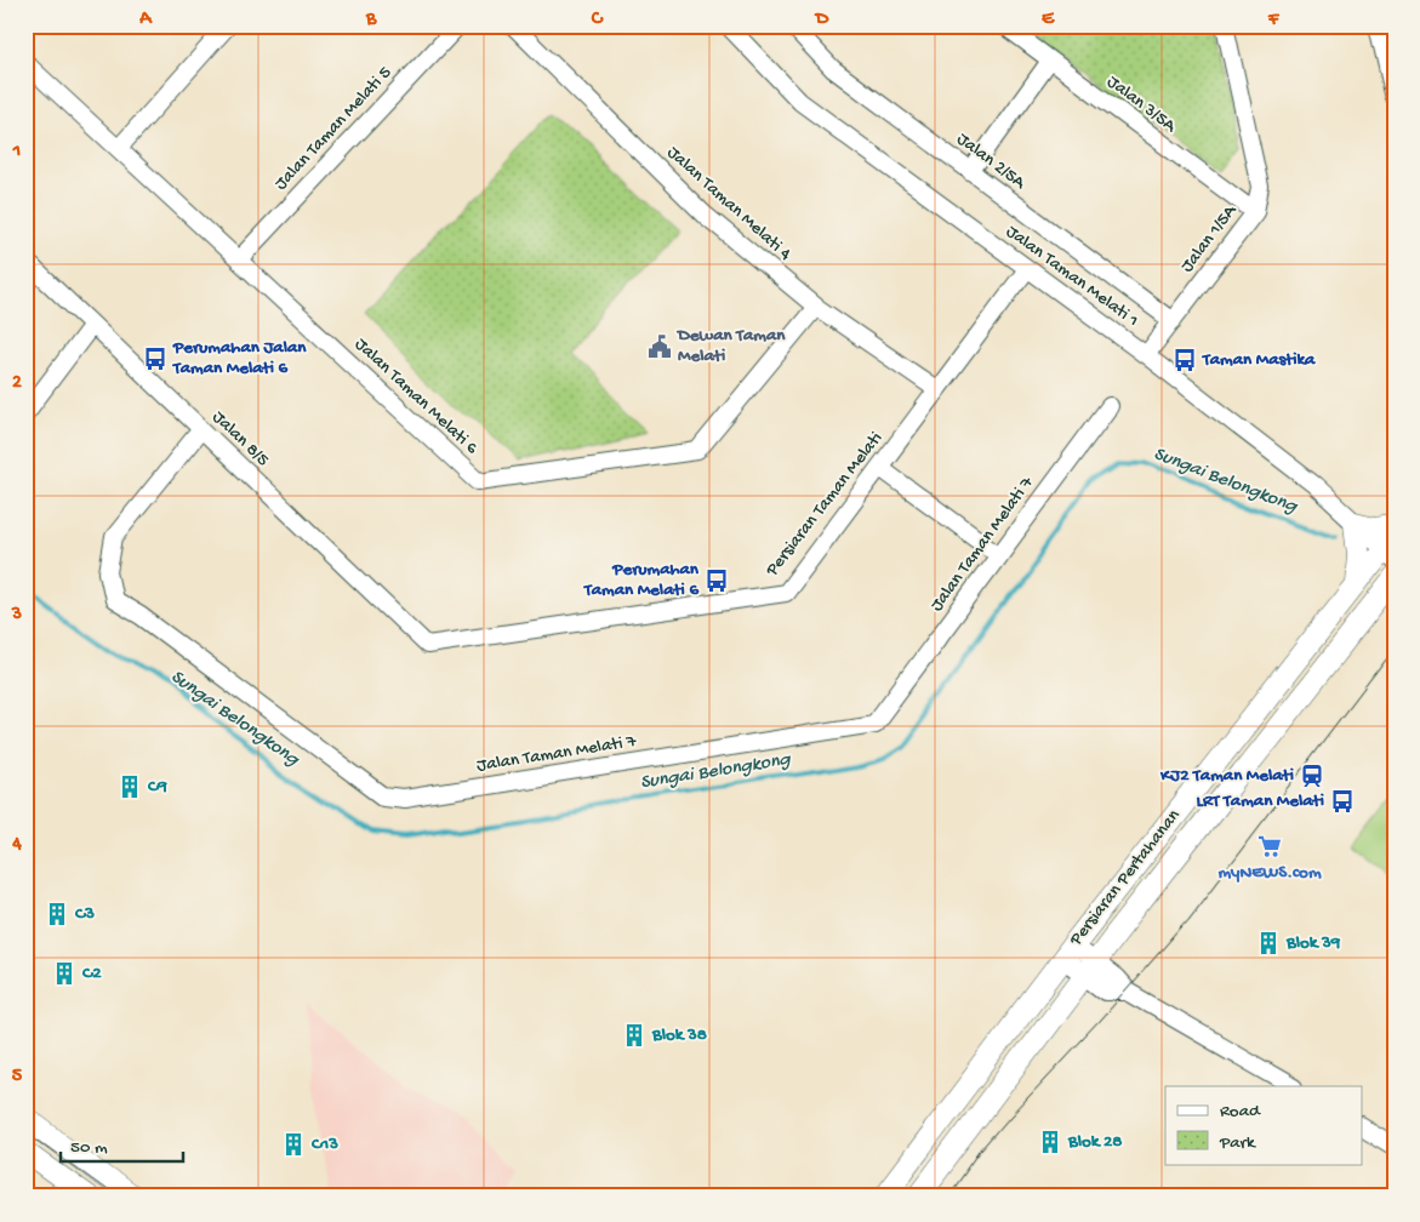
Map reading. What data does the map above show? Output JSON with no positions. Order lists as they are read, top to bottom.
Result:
{
  "streets": {
    "main road": ["Persiaran Pertahanan"],
    "street": [
      "Jalan 3/5A",
      "Jalan Taman Melati 5",
      "Jalan 2/5A",
      "Jalan Taman Melati 4",
      "Jalan 1/5A",
      "Jalan Taman Melati 1",
      "Jalan Taman Melati 6",
      "Jalan 8/5",
      "Persiaran Taman Melati",
      "Jalan Taman Melati 7"
    ]
  },
  "crossings": [
    ["Jalan 3/5A", "Jalan 1/5A"],
    ["Jalan Taman Melati 5", "Jalan Taman Melati 6"],
    ["Jalan 2/5A", "Jalan 1/5A"],
    ["Jalan Taman Melati 4", "Jalan Taman Melati 6"],
    ["Jalan Taman Melati 4", "Persiaran Taman Melati"],
    ["Jalan 1/5A", "Jalan Taman Melati 1"],
    ["Jalan Taman Melati 1", "Persiaran Taman Melati"],
    ["Jalan Taman Melati 1", "Persiaran Pertahanan"],
    ["Jalan 8/5", "Persiaran Taman Melati"],
    ["Jalan 8/5", "Jalan Taman Melati 7"]
  ],
  "water": ["Sungai Belongkong"],
  "places": {
    "public building": ["Dewan Taman Melati"],
    "bus stop": [
      "Perumahan Jalan Taman Melati 6",
      "Taman Mastika",
      "Perumahan Taman Melati 6",
      "LRT Taman Melati"
    ],
    "station": ["KJ2 Taman Melati"],
    "building": [
      "C9",
      "C3",
      "Blok 39",
      "C2",
      "Blok 38",
      "Blok 28",
      "C13"
    ],
    "supermarket": ["myNEWS.com"]
  },
  "legend": ["Road", "Park"],
  "scale_bar": "50 m",
  "grid": {
    "columns": [
      "A",
      "B",
      "C",
      "D",
      "E",
      "F"
    ],
    "rows": [
      "1",
      "2",
      "3",
      "4",
      "5"
    ]
  }
}
